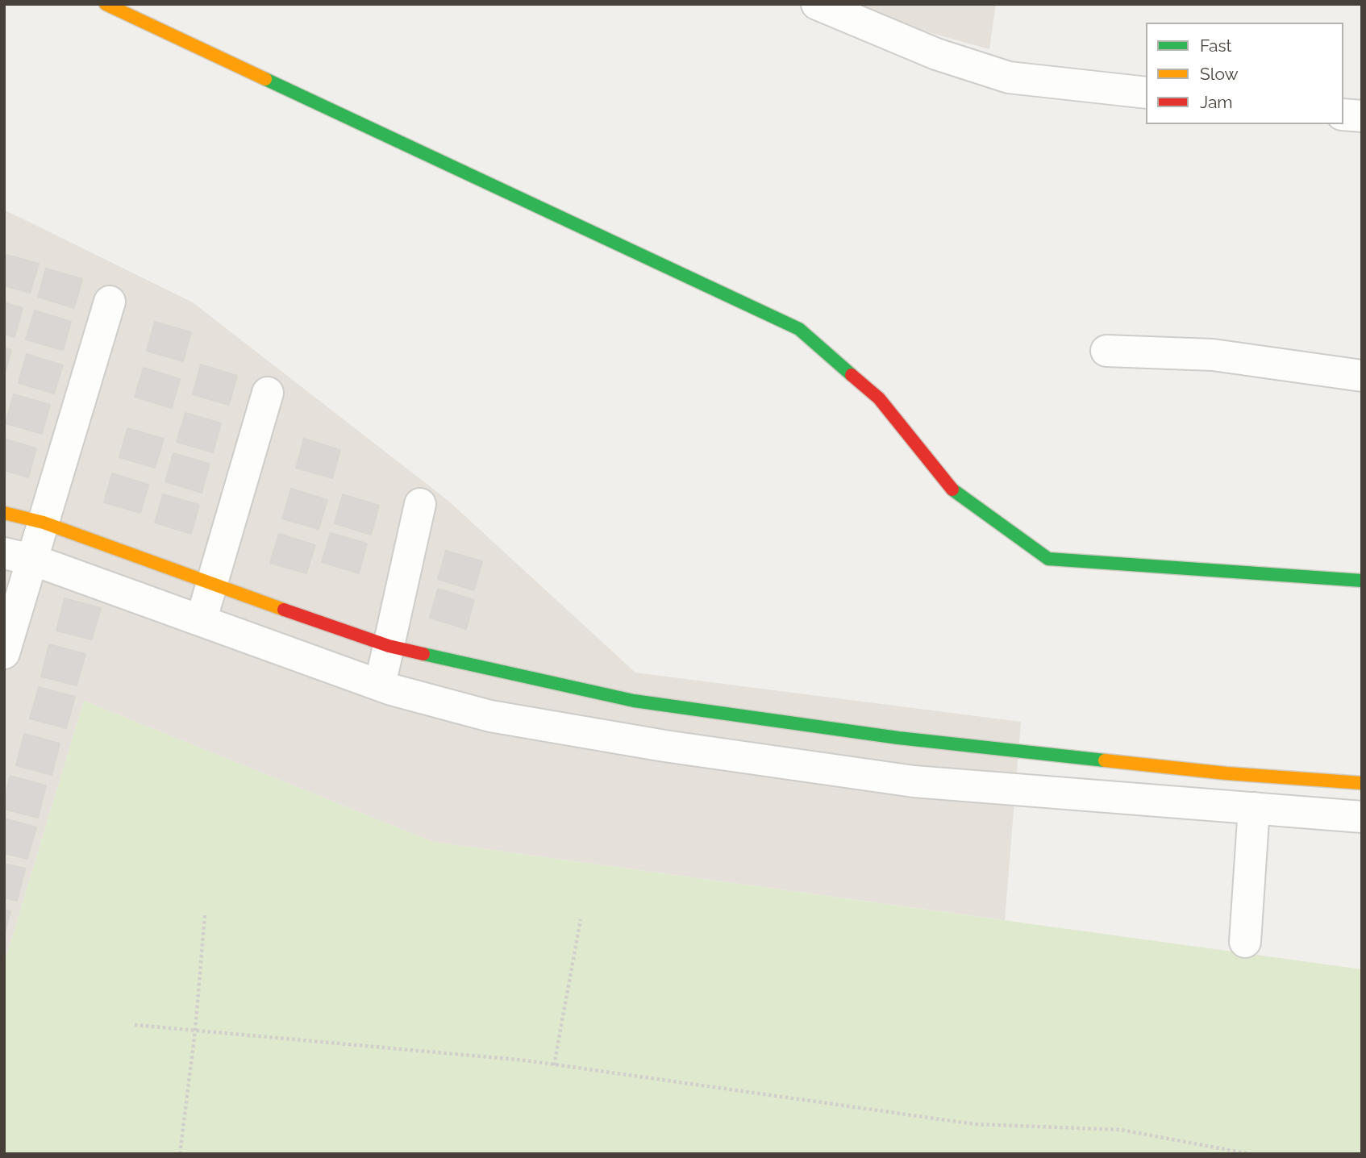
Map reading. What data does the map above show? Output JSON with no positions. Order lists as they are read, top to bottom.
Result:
{
  "legend": ["Fast", "Slow", "Jam"]
}
